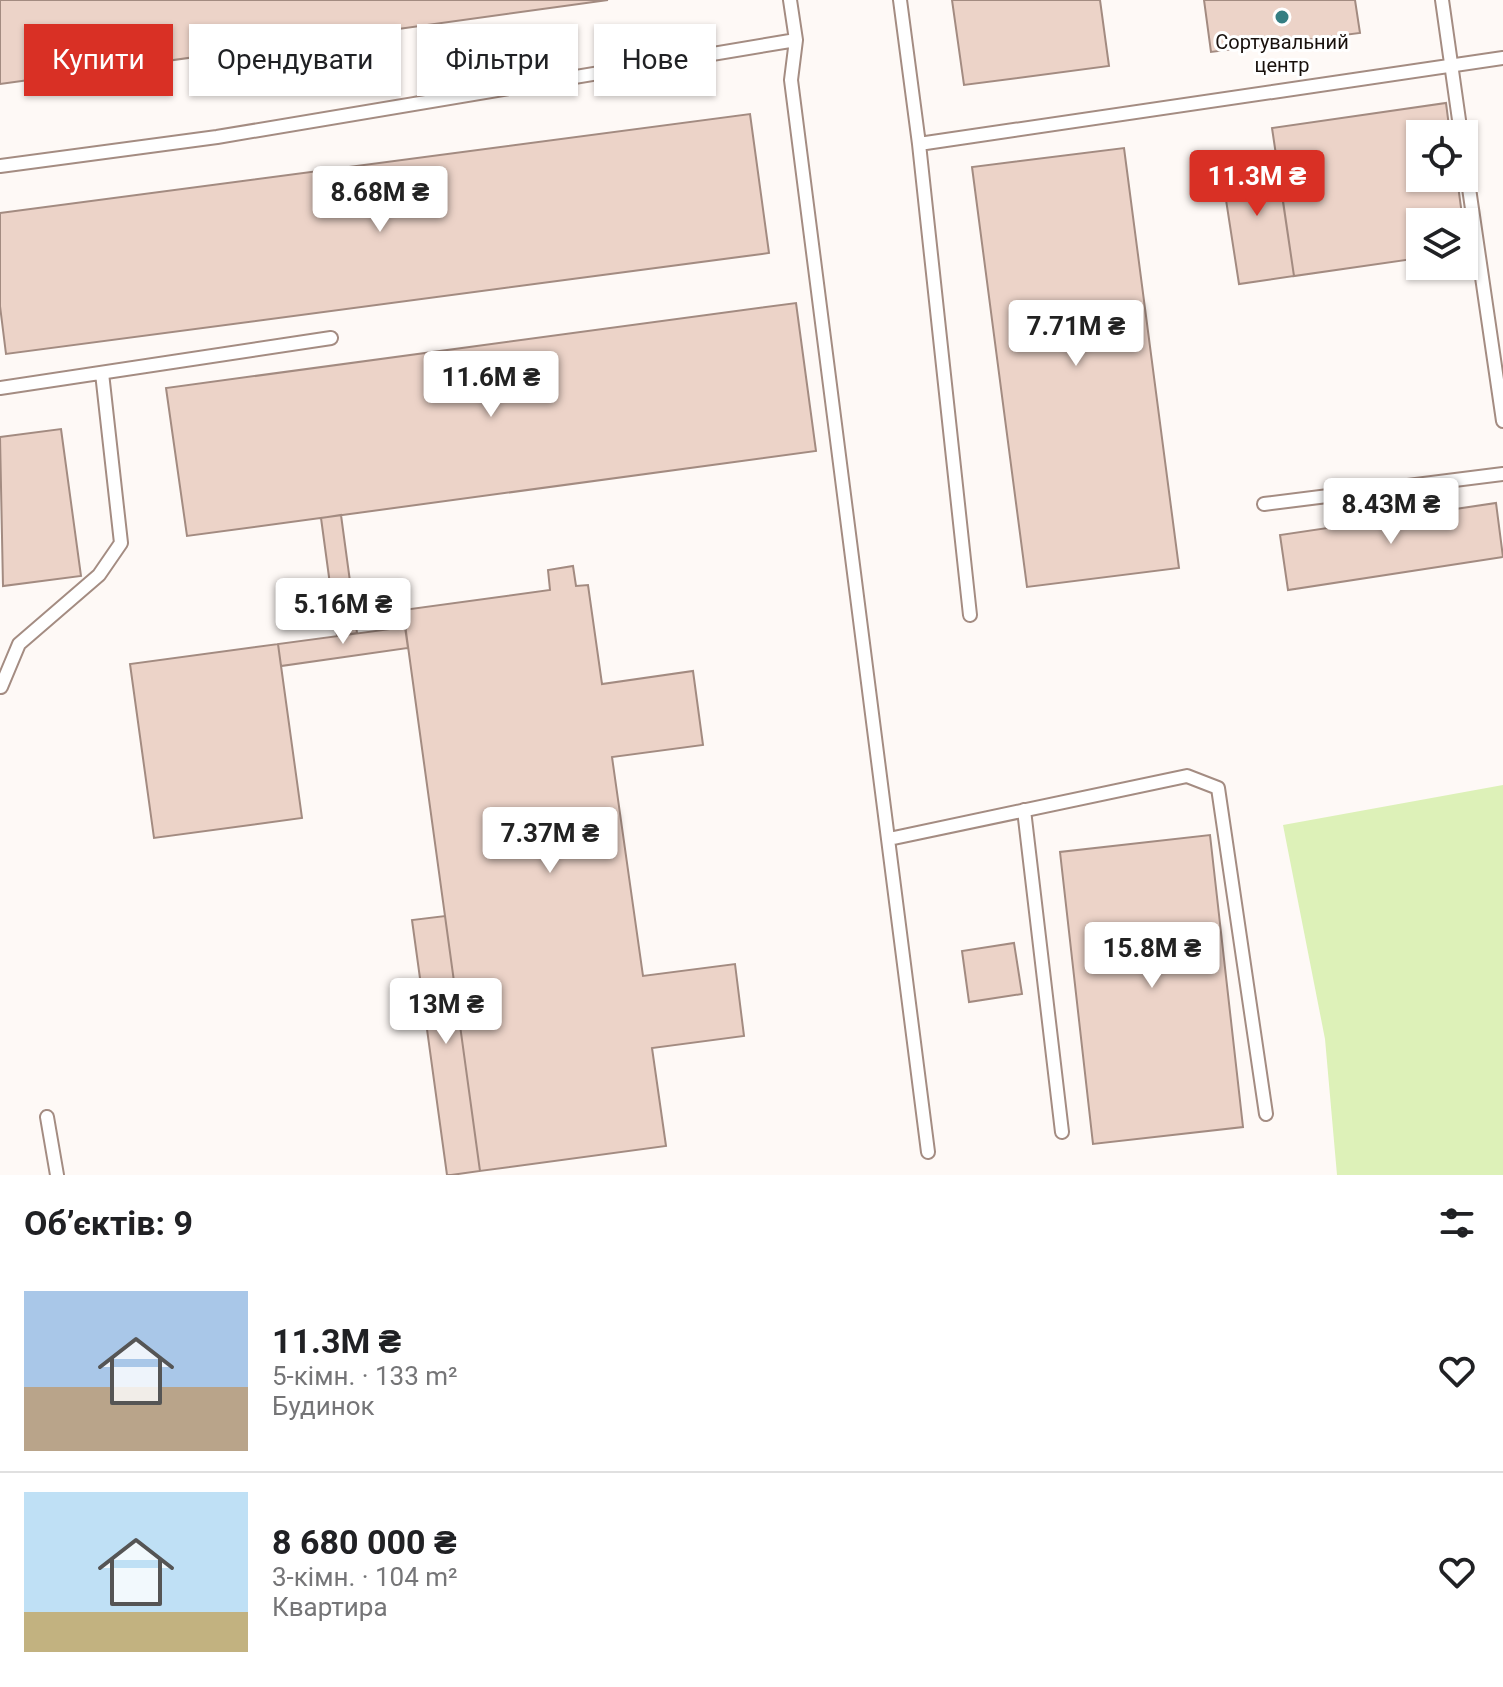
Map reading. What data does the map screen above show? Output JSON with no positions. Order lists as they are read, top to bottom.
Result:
{
  "places": ["Сортувальний центр"],
  "page": {
    "chip": [
      "Купити",
      "Орендувати",
      "Фільтри",
      "Нове"
    ],
    "price": [
      "11.3M ₴",
      "8.68M ₴",
      "7.71M ₴",
      "11.6M ₴",
      "8.43M ₴",
      "5.16M ₴",
      "7.37M ₴",
      "15.8M ₴",
      "13M ₴"
    ],
    "heading": "Об’єктів: 9",
    "list": [
      {
        "name": "11.3M ₴",
        "note": "5-кімн. · 133 m² · Будинок"
      },
      {
        "name": "8 680 000 ₴",
        "note": "3-кімн. · 104 m² · Квартира"
      }
    ]
  }
}
